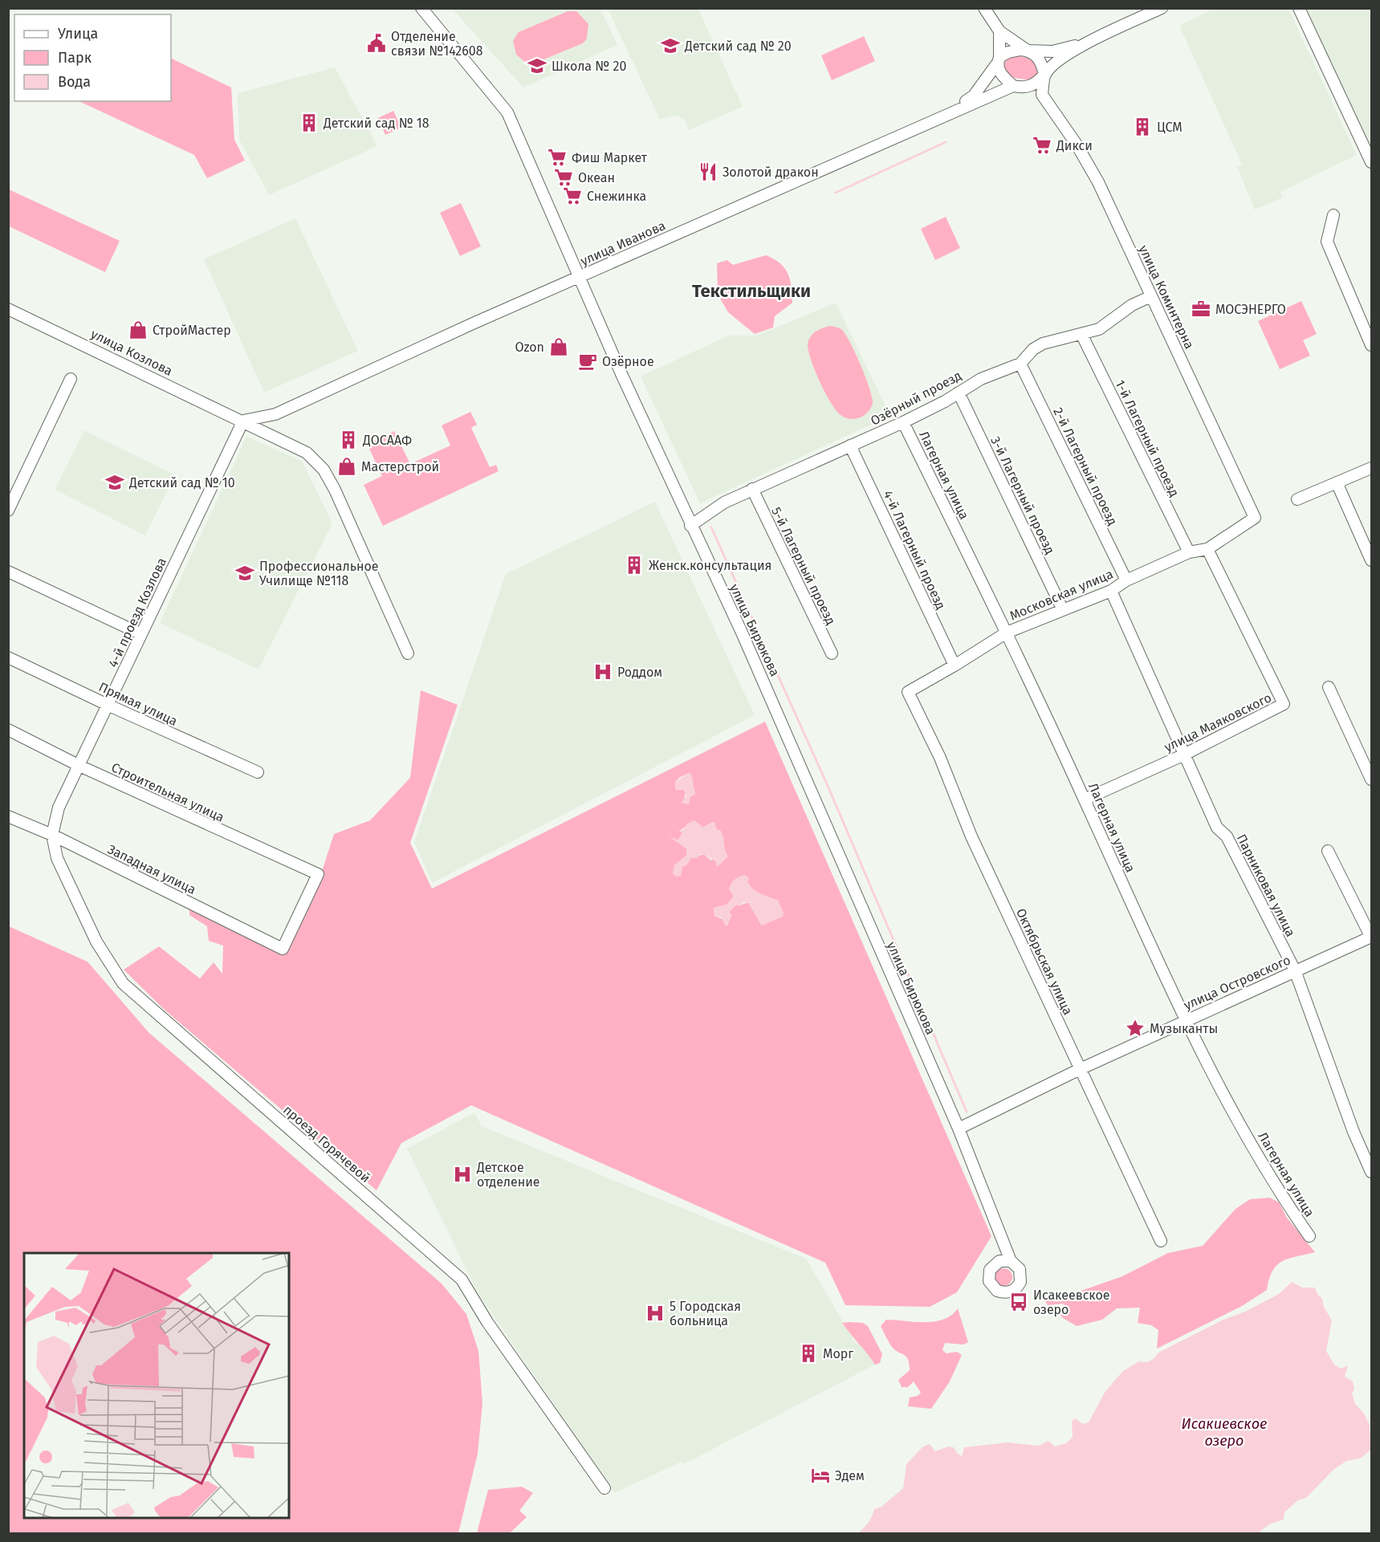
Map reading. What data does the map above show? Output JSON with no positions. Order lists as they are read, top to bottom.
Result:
{
  "streets": {
    "street": [
      "улица Иванова",
      "улица Коминтерна",
      "улица Козлова",
      "Озёрный проезд",
      "1-й Лагерный проезд",
      "2-й Лагерный проезд",
      "Лагерная улица",
      "3-й Лагерный проезд",
      "4-й Лагерный проезд",
      "5-й Лагерный проезд",
      "Московская улица",
      "4-й проезд Козлова",
      "улица Бирюкова",
      "Прямая улица",
      "улица Маяковского",
      "Строительная улица",
      "Западная улица",
      "Парниковая улица",
      "Октябрьская улица",
      "улица Островского",
      "проезд Горячевой"
    ]
  },
  "crossings": [
    ["улица Иванова", "улица Козлова"],
    ["улица Иванова", "4-й проезд Козлова"],
    ["улица Иванова", "улица Бирюкова"],
    ["улица Коминтерна", "Озёрный проезд"],
    ["улица Коминтерна", "Московская улица"],
    ["улица Козлова", "4-й проезд Козлова"],
    ["Озёрный проезд", "1-й Лагерный проезд"],
    ["Озёрный проезд", "2-й Лагерный проезд"],
    ["Озёрный проезд", "Лагерная улица"],
    ["Озёрный проезд", "3-й Лагерный проезд"],
    ["Озёрный проезд", "4-й Лагерный проезд"],
    ["Озёрный проезд", "5-й Лагерный проезд"],
    ["Озёрный проезд", "улица Бирюкова"],
    ["1-й Лагерный проезд", "Московская улица"],
    ["2-й Лагерный проезд", "Московская улица"],
    ["Лагерная улица", "Московская улица"],
    ["Лагерная улица", "улица Маяковского"],
    ["Лагерная улица", "улица Островского"],
    ["3-й Лагерный проезд", "Московская улица"],
    ["4-й Лагерный проезд", "Московская улица"],
    ["Московская улица", "улица Маяковского"],
    ["Московская улица", "Парниковая улица"],
    ["Московская улица", "Октябрьская улица"],
    ["4-й проезд Козлова", "Прямая улица"],
    ["4-й проезд Козлова", "Строительная улица"],
    ["4-й проезд Козлова", "проезд Горячевой"],
    ["улица Бирюкова", "улица Островского"],
    ["улица Маяковского", "Парниковая улица"],
    ["Строительная улица", "Западная улица"],
    ["Западная улица", "проезд Горячевой"],
    ["Парниковая улица", "улица Островского"],
    ["Октябрьская улица", "улица Островского"]
  ],
  "districts": ["Текстильщики"],
  "water": ["Исакиевское озеро"],
  "places": {
    "public building": ["Отделение связи №142608"],
    "school or university": [
      "Детский сад № 20",
      "Школа № 20",
      "Детский сад № 10",
      "Профессиональное Училище №118"
    ],
    "building": [
      "Детский сад № 18",
      "ЦСМ",
      "ДОСААФ",
      "Женск.консультация",
      "Морг"
    ],
    "supermarket": [
      "Дикси",
      "Фиш Маркет",
      "Океан",
      "Снежинка"
    ],
    "restaurant": ["Золотой дракон"],
    "office": ["МОСЭНЕРГО"],
    "shop": ["СтройМастер", "Ozon", "Мастерстрой"],
    "cafe": ["Озёрное"],
    "hospital": ["Роддом", "Детское отделение", "5 Городская больница"],
    "place": ["Музыканты"],
    "bus stop": ["Исакеевское озеро"],
    "hotel": ["Эдем"]
  },
  "legend": ["Улица", "Парк", "Вода"]
}
